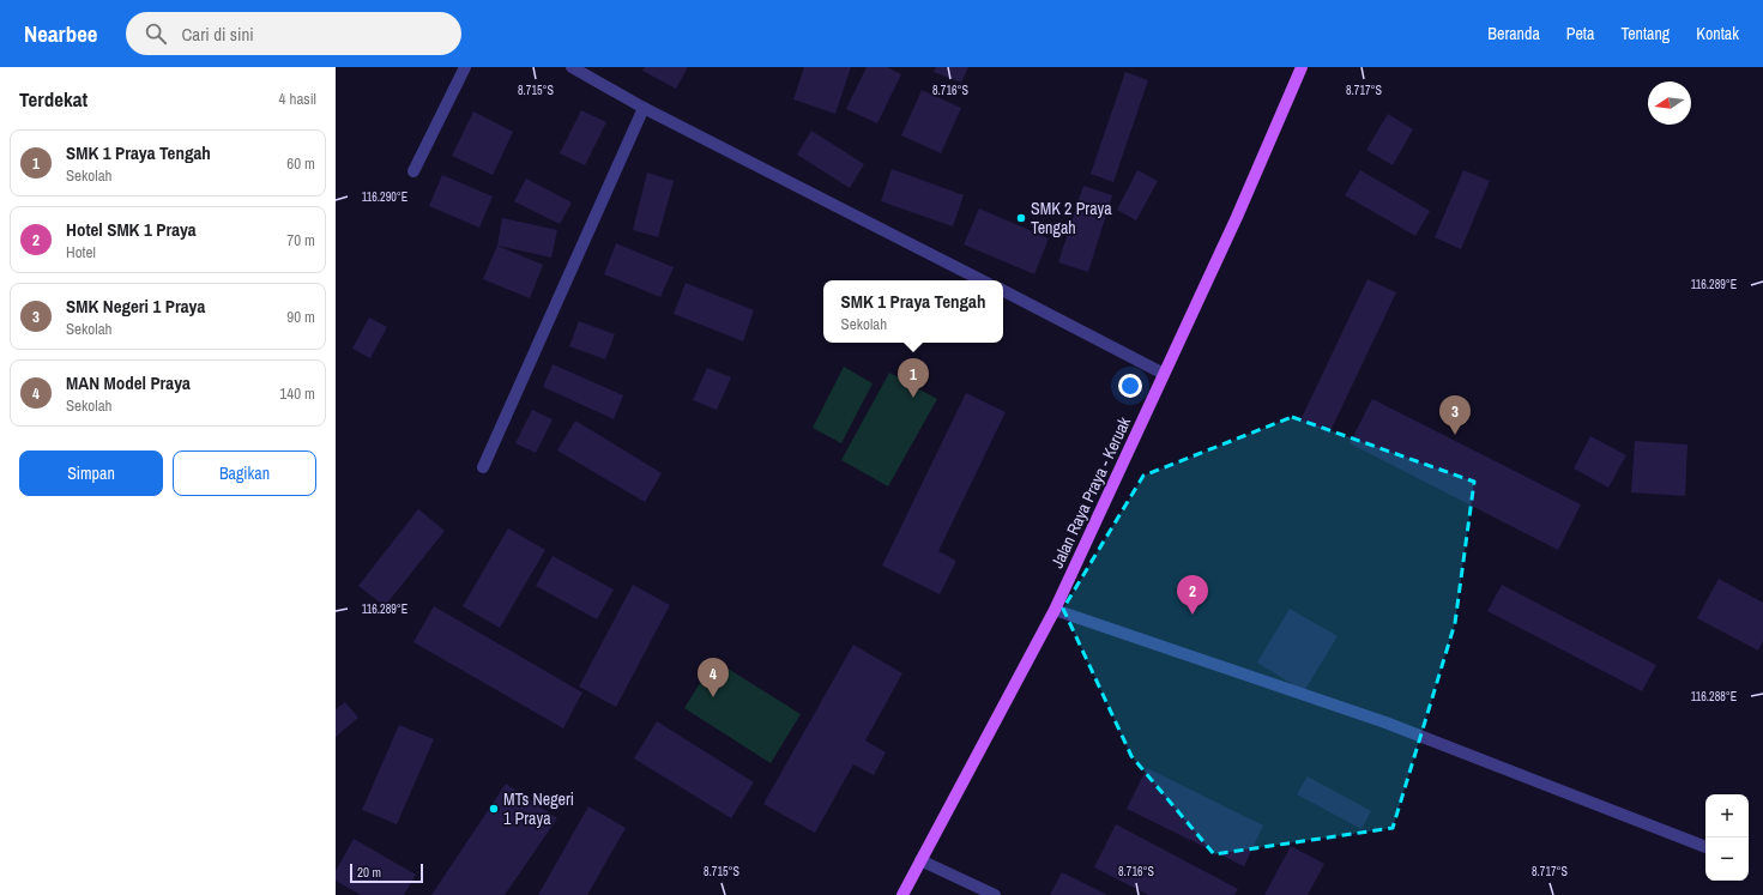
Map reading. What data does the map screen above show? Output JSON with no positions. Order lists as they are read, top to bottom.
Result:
{
  "streets": {
    "main road": ["Jalan Raya Praya - Keruak"]
  },
  "places": ["SMK 2 Praya Tengah", "MTs Negeri 1 Praya"],
  "scale_bar": "20 m",
  "north": "left",
  "page": {
    "header": "Nearbee",
    "search": "Cari di sini",
    "nav": [
      "Beranda",
      "Peta",
      "Tentang",
      "Kontak"
    ],
    "heading": ["Terdekat", "4 hasil"],
    "list": [
      {
        "mark": "1",
        "name": "SMK 1 Praya Tengah",
        "note": "Sekolah",
        "value": "60 m"
      },
      {
        "mark": "2",
        "name": "Hotel SMK 1 Praya",
        "note": "Hotel",
        "value": "70 m"
      },
      {
        "mark": "3",
        "name": "SMK Negeri 1 Praya",
        "note": "Sekolah",
        "value": "90 m"
      },
      {
        "mark": "4",
        "name": "MAN Model Praya",
        "note": "Sekolah",
        "value": "140 m"
      }
    ],
    "popup": ["SMK 1 Praya Tengah", "Sekolah"],
    "pins": [
      "1",
      "3",
      "2",
      "4"
    ],
    "buttons": ["Simpan", "Bagikan"],
    "map_buttons": ["+", "−"],
    "scale": "20 m"
  },
  "coordinates": [
    "8.715°S",
    "8.716°S",
    "8.717°S",
    "116.290°E",
    "116.289°E",
    "116.288°E"
  ]
}
